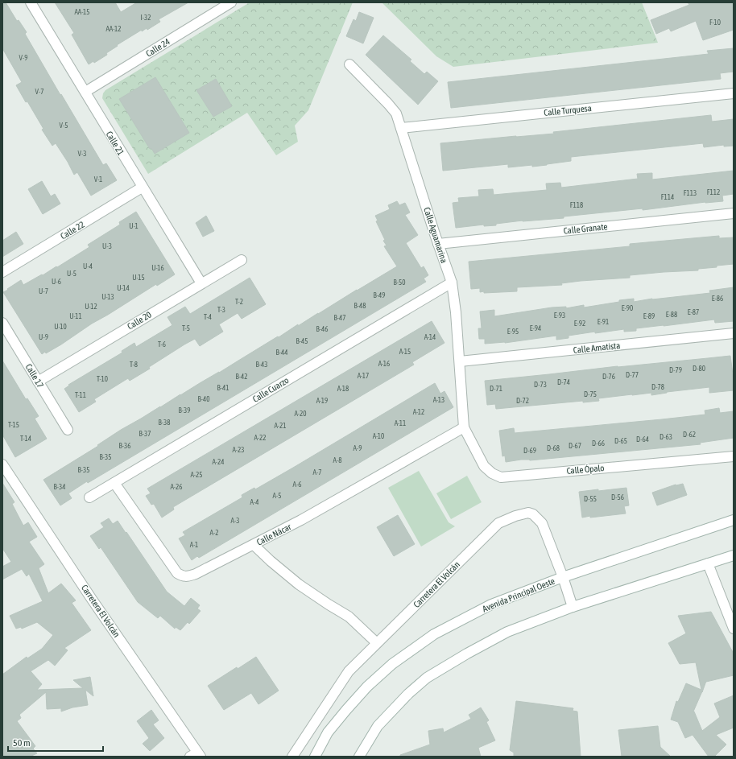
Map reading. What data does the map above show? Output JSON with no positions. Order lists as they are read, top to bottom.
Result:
{
  "streets": {
    "street": [
      "Calle 24",
      "Calle Turquesa",
      "Calle 21",
      "Calle Granate",
      "Calle 22",
      "Calle Aguamarina",
      "Calle 20",
      "Calle Amatista",
      "Calle 17",
      "Calle Cuarzo",
      "Calle Ópalo",
      "Calle Nácar",
      "Carretera El Volcán",
      "Avenida Principal Oeste"
    ]
  },
  "crossings": [
    ["Calle 24", "Calle 21"],
    ["Calle Turquesa", "Calle Aguamarina"],
    ["Calle 21", "Calle 22"],
    ["Calle 21", "Calle 20"],
    ["Calle Granate", "Calle Aguamarina"],
    ["Calle Aguamarina", "Calle Amatista"],
    ["Calle Aguamarina", "Calle Cuarzo"],
    ["Calle Aguamarina", "Calle Ópalo"],
    ["Calle Aguamarina", "Calle Nácar"],
    ["Calle 20", "Calle 17"],
    ["Calle Cuarzo", "Calle Nácar"],
    ["Calle Ópalo", "Calle Nácar"],
    ["Carretera El Volcán", "Avenida Principal Oeste"]
  ],
  "house_numbers": [
    "AA-15",
    "I-32",
    "F-10",
    "AA-12",
    "V-9",
    "V-7",
    "V-5",
    "V-3",
    "V-1",
    "F112",
    "F113",
    "F114",
    "F118",
    "U-1",
    "U-3",
    "U-4",
    "U-16",
    "U-5",
    "U-15",
    "U-6",
    "B-50",
    "U-14",
    "U-7",
    "B-49",
    "U-13",
    "E-86",
    "T-2",
    "B-48",
    "U-12",
    "E-90",
    "T-3",
    "E-87",
    "E-88",
    "E-93",
    "U-11",
    "E-89",
    "T-4",
    "B-47",
    "E-91",
    "E-92",
    "U-10",
    "T-5",
    "E-94",
    "B-46",
    "E-95",
    "U-9",
    "A-14",
    "B-45",
    "T-6",
    "A-15",
    "B-44",
    "A-16",
    "T-8",
    "B-43",
    "D-80",
    "D-79",
    "D-77",
    "A-17",
    "B-42",
    "D-76",
    "T-10",
    "D-74",
    "D-73",
    "D-78",
    "B-41",
    "A-18",
    "D-71",
    "D-75",
    "T-11",
    "B-40",
    "A-13",
    "A-19",
    "D-72",
    "B-39",
    "A-12",
    "A-20",
    "B-38",
    "A-11",
    "T-15",
    "A-21",
    "B-37",
    "D-62",
    "A-10",
    "D-63",
    "A-22",
    "T-14",
    "D-64",
    "D-65",
    "D-66",
    "B-36",
    "D-67",
    "A-9",
    "D-68",
    "A-23",
    "D-69",
    "B-35",
    "A-8",
    "A-24",
    "B-35",
    "A-7",
    "A-25",
    "A-6",
    "B-34",
    "A-26",
    "A-5",
    "D-56",
    "D-55",
    "A-4",
    "A-3",
    "A-2",
    "A-1"
  ],
  "scale_bar": "50 m"
}
